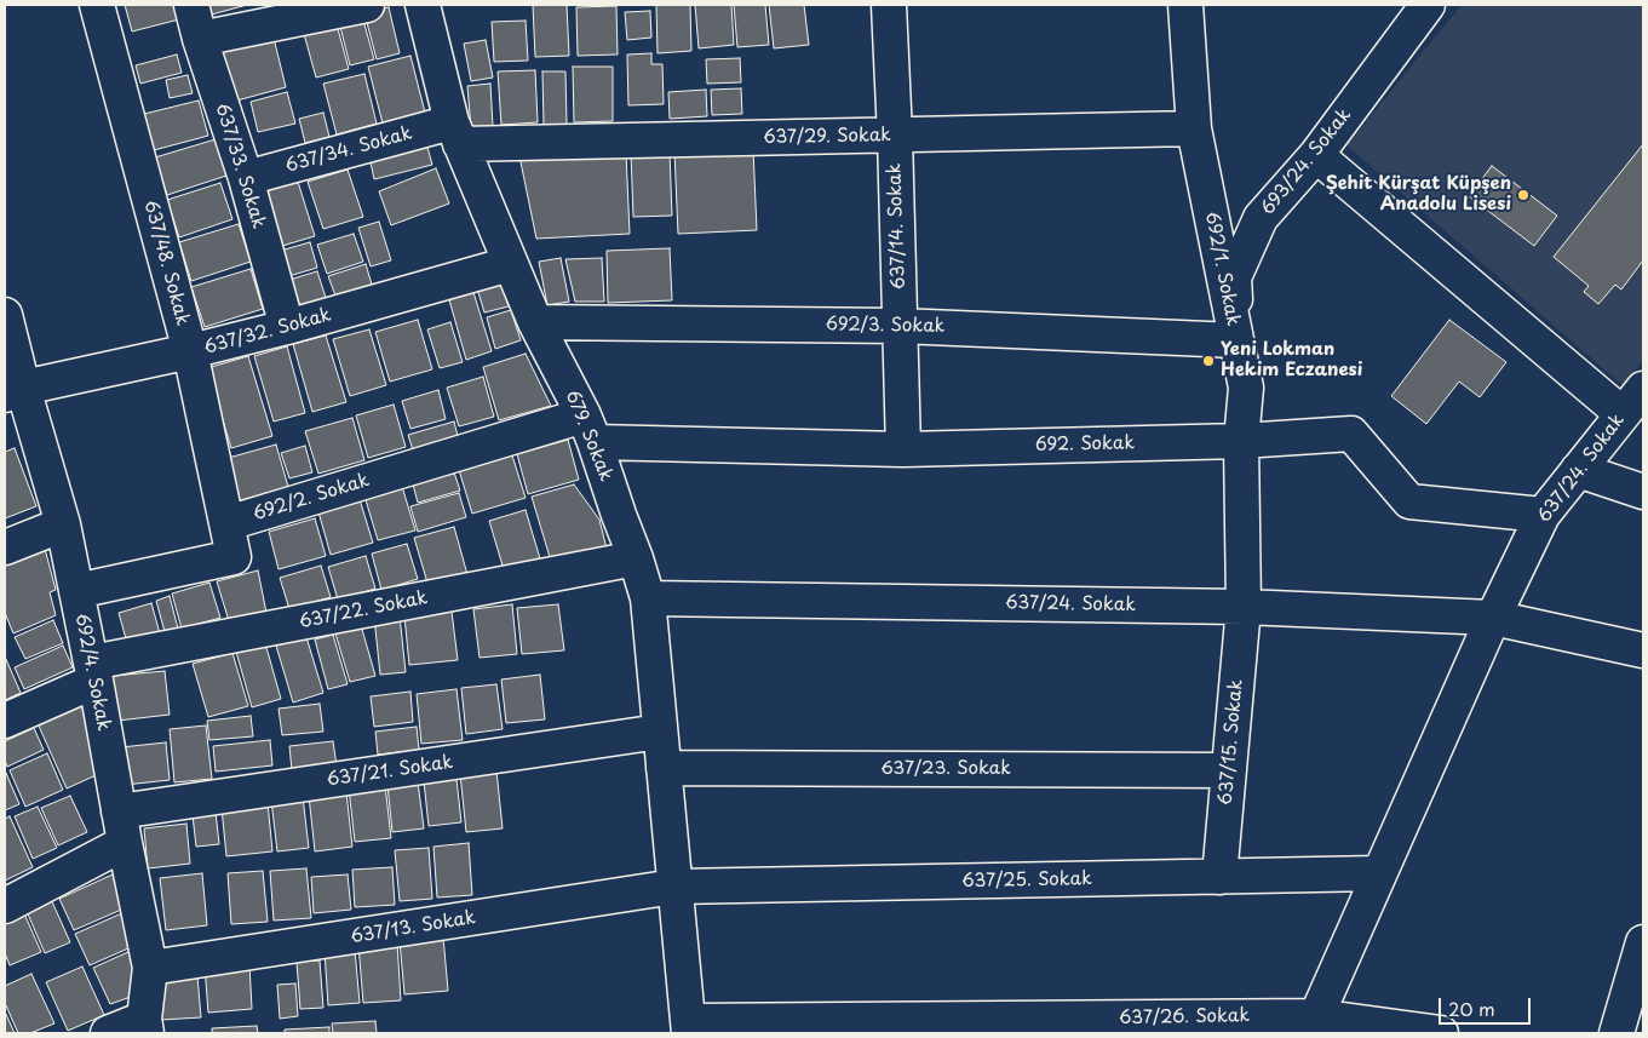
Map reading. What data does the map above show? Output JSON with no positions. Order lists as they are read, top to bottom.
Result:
{
  "streets": {
    "street": [
      "637/29. Sokak",
      "637/34. Sokak",
      "693/24. Sokak",
      "637/33. Sokak",
      "637/14. Sokak",
      "637/48. Sokak",
      "692/1. Sokak",
      "692/3. Sokak",
      "637/32. Sokak",
      "679. Sokak",
      "692. Sokak",
      "637/24. Sokak",
      "692/2. Sokak",
      "637/22. Sokak",
      "692/4. Sokak",
      "637/15. Sokak",
      "637/23. Sokak",
      "637/21. Sokak",
      "637/25. Sokak",
      "637/13. Sokak",
      "637/26. Sokak"
    ]
  },
  "crossings": [
    ["637/29. Sokak", "637/34. Sokak"],
    ["637/29. Sokak", "637/14. Sokak"],
    ["637/29. Sokak", "692/1. Sokak"],
    ["637/29. Sokak", "679. Sokak"],
    ["637/34. Sokak", "637/33. Sokak"],
    ["637/34. Sokak", "679. Sokak"],
    ["693/24. Sokak", "692/1. Sokak"],
    ["693/24. Sokak", "692/3. Sokak"],
    ["637/33. Sokak", "637/32. Sokak"],
    ["637/14. Sokak", "692/3. Sokak"],
    ["637/14. Sokak", "692. Sokak"],
    ["637/48. Sokak", "637/32. Sokak"],
    ["637/48. Sokak", "692/2. Sokak"],
    ["692/1. Sokak", "692/3. Sokak"],
    ["692/1. Sokak", "692. Sokak"],
    ["692/1. Sokak", "637/24. Sokak"],
    ["692/1. Sokak", "637/15. Sokak"],
    ["692/3. Sokak", "679. Sokak"],
    ["637/32. Sokak", "679. Sokak"],
    ["637/32. Sokak", "692/4. Sokak"],
    ["679. Sokak", "692. Sokak"],
    ["679. Sokak", "637/24. Sokak"],
    ["679. Sokak", "692/2. Sokak"],
    ["679. Sokak", "637/22. Sokak"],
    ["679. Sokak", "637/23. Sokak"],
    ["679. Sokak", "637/21. Sokak"],
    ["679. Sokak", "637/25. Sokak"],
    ["679. Sokak", "637/13. Sokak"],
    ["679. Sokak", "637/26. Sokak"],
    ["692. Sokak", "637/24. Sokak"],
    ["692. Sokak", "692/2. Sokak"],
    ["637/24. Sokak", "637/15. Sokak"],
    ["637/24. Sokak", "637/25. Sokak"],
    ["637/24. Sokak", "637/26. Sokak"],
    ["637/22. Sokak", "692/4. Sokak"],
    ["692/4. Sokak", "637/21. Sokak"],
    ["692/4. Sokak", "637/13. Sokak"],
    ["637/15. Sokak", "637/23. Sokak"],
    ["637/15. Sokak", "637/25. Sokak"],
    ["637/25. Sokak", "637/13. Sokak"]
  ],
  "places": ["Şehit Kürşat Küpşen Anadolu Lisesi", "Yeni Lokman Hekim Eczanesi"],
  "scale_bar": "20 m"
}
